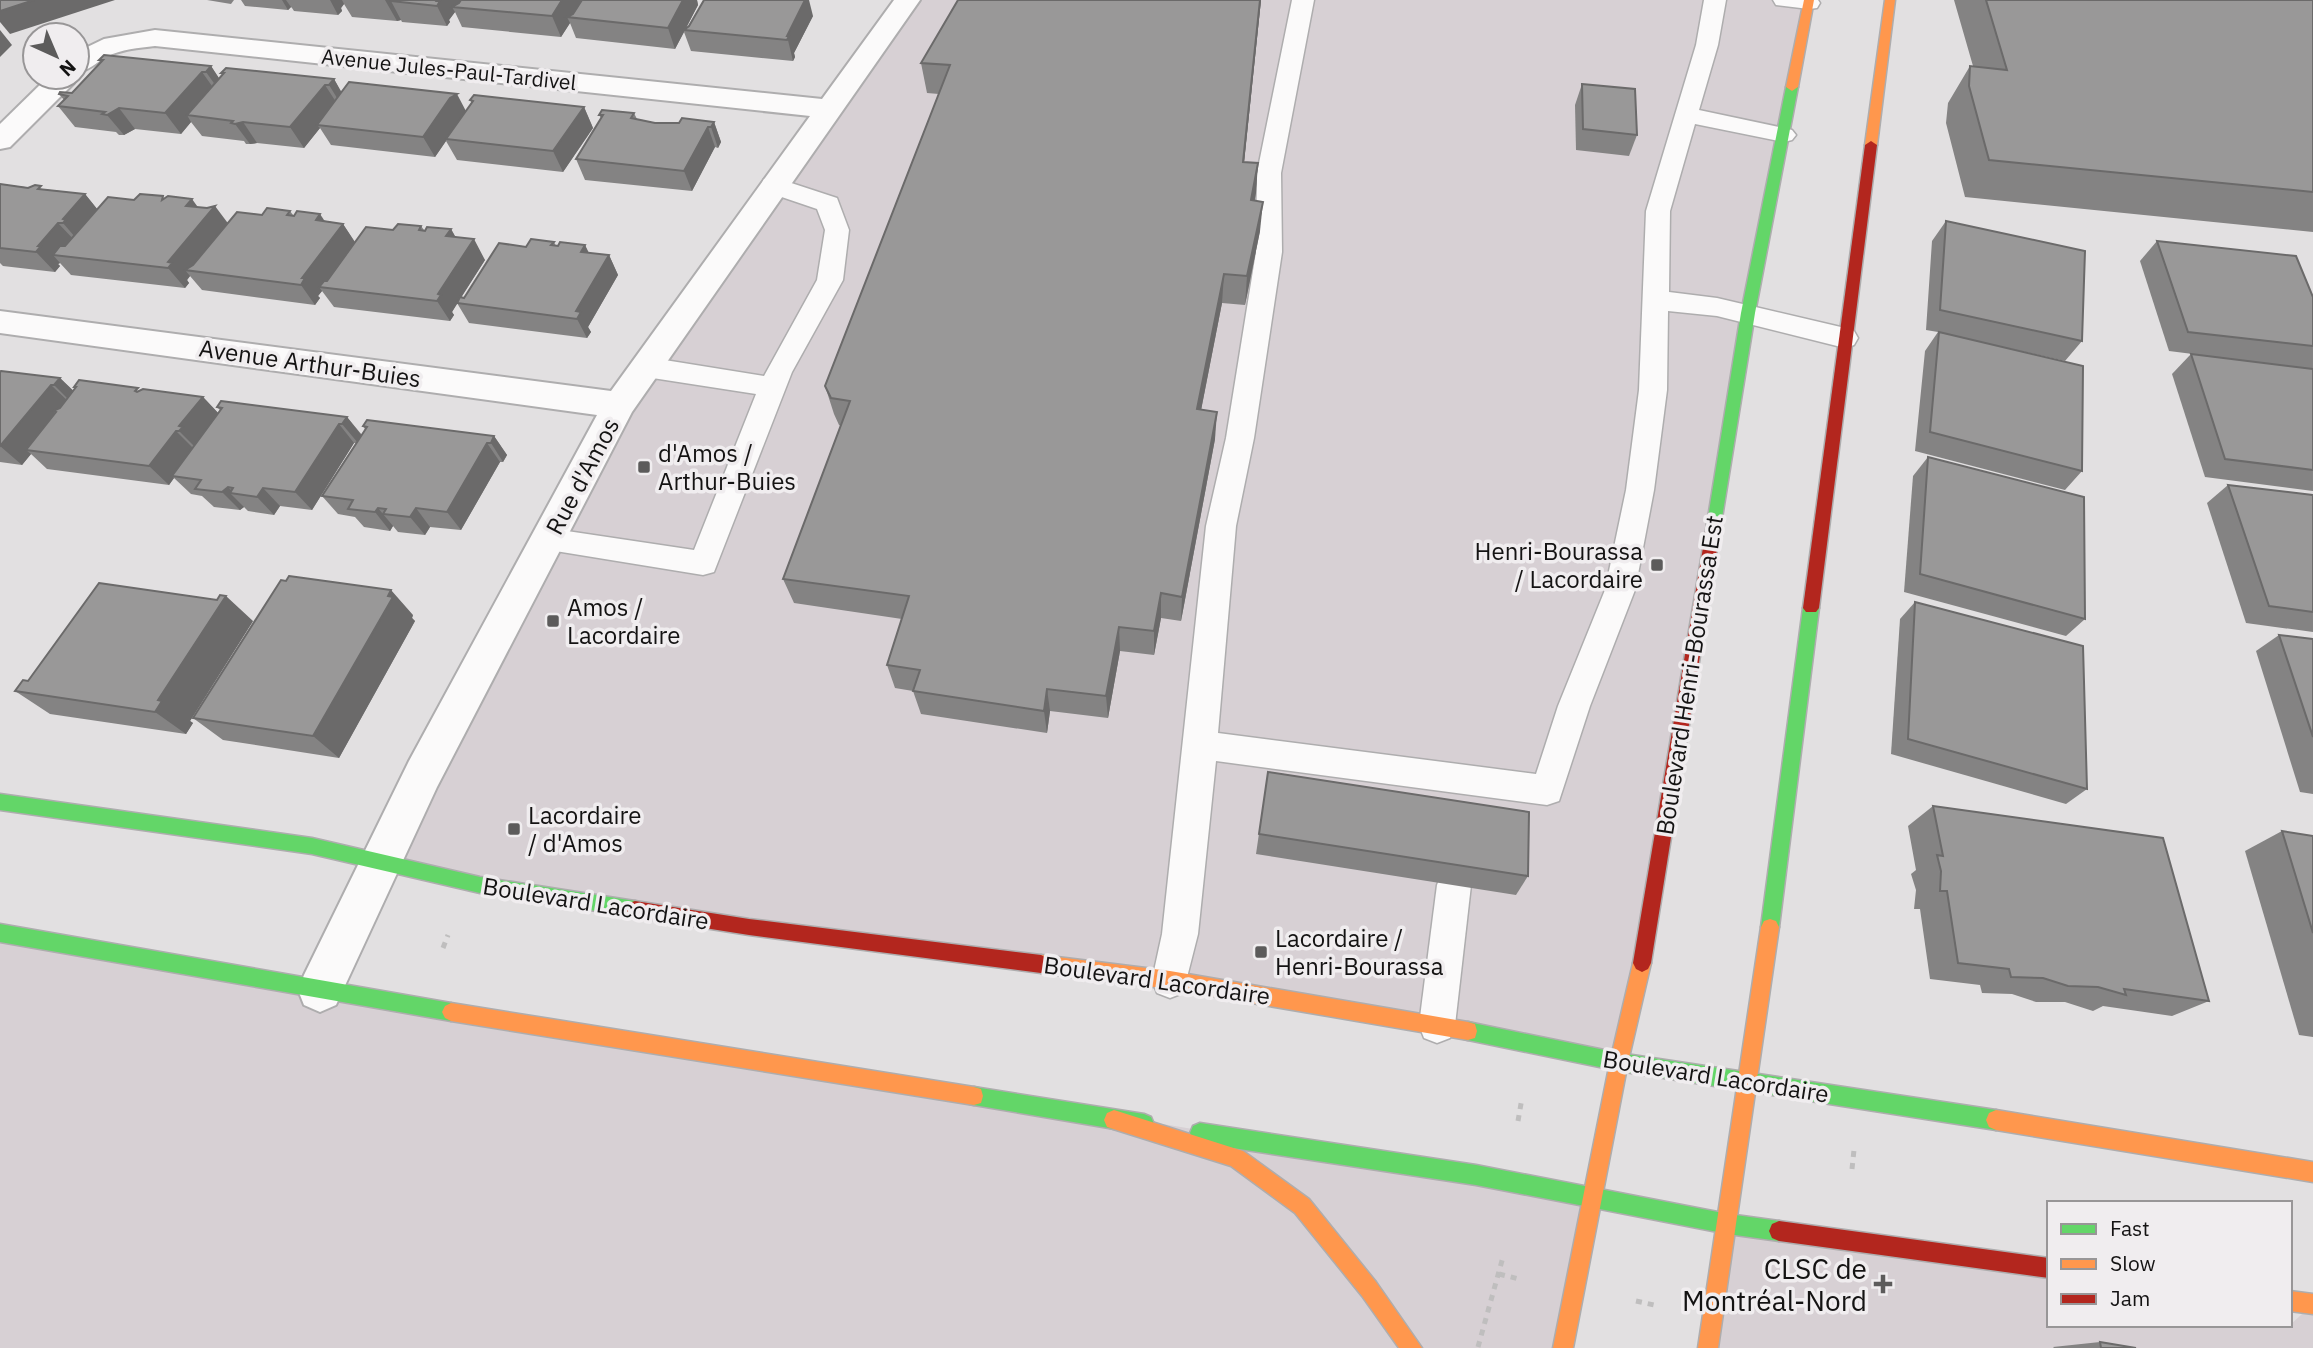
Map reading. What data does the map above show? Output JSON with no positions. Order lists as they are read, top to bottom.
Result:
{
  "streets": {
    "main road": ["Boulevard Henri-Bourassa Est", "Boulevard Lacordaire"],
    "street": ["Avenue Jules-Paul-Tardivel", "Avenue Arthur-Buies", "Rue d'Amos"]
  },
  "crossings": [
    ["Avenue Jules-Paul-Tardivel", "Rue d'Amos"],
    ["Avenue Arthur-Buies", "Rue d'Amos"],
    ["Rue d'Amos", "Boulevard Lacordaire"],
    ["Boulevard Henri-Bourassa Est", "Boulevard Lacordaire"]
  ],
  "places": {
    "transit": [
      "d'Amos / Arthur-Buies",
      "Henri-Bourassa / Lacordaire",
      "Amos / Lacordaire",
      "Lacordaire / d'Amos",
      "Lacordaire / Henri-Bourassa"
    ],
    "health": ["CLSC de Montréal-Nord"]
  },
  "legend": ["Fast", "Slow", "Jam"],
  "north": "bottom right"
}
